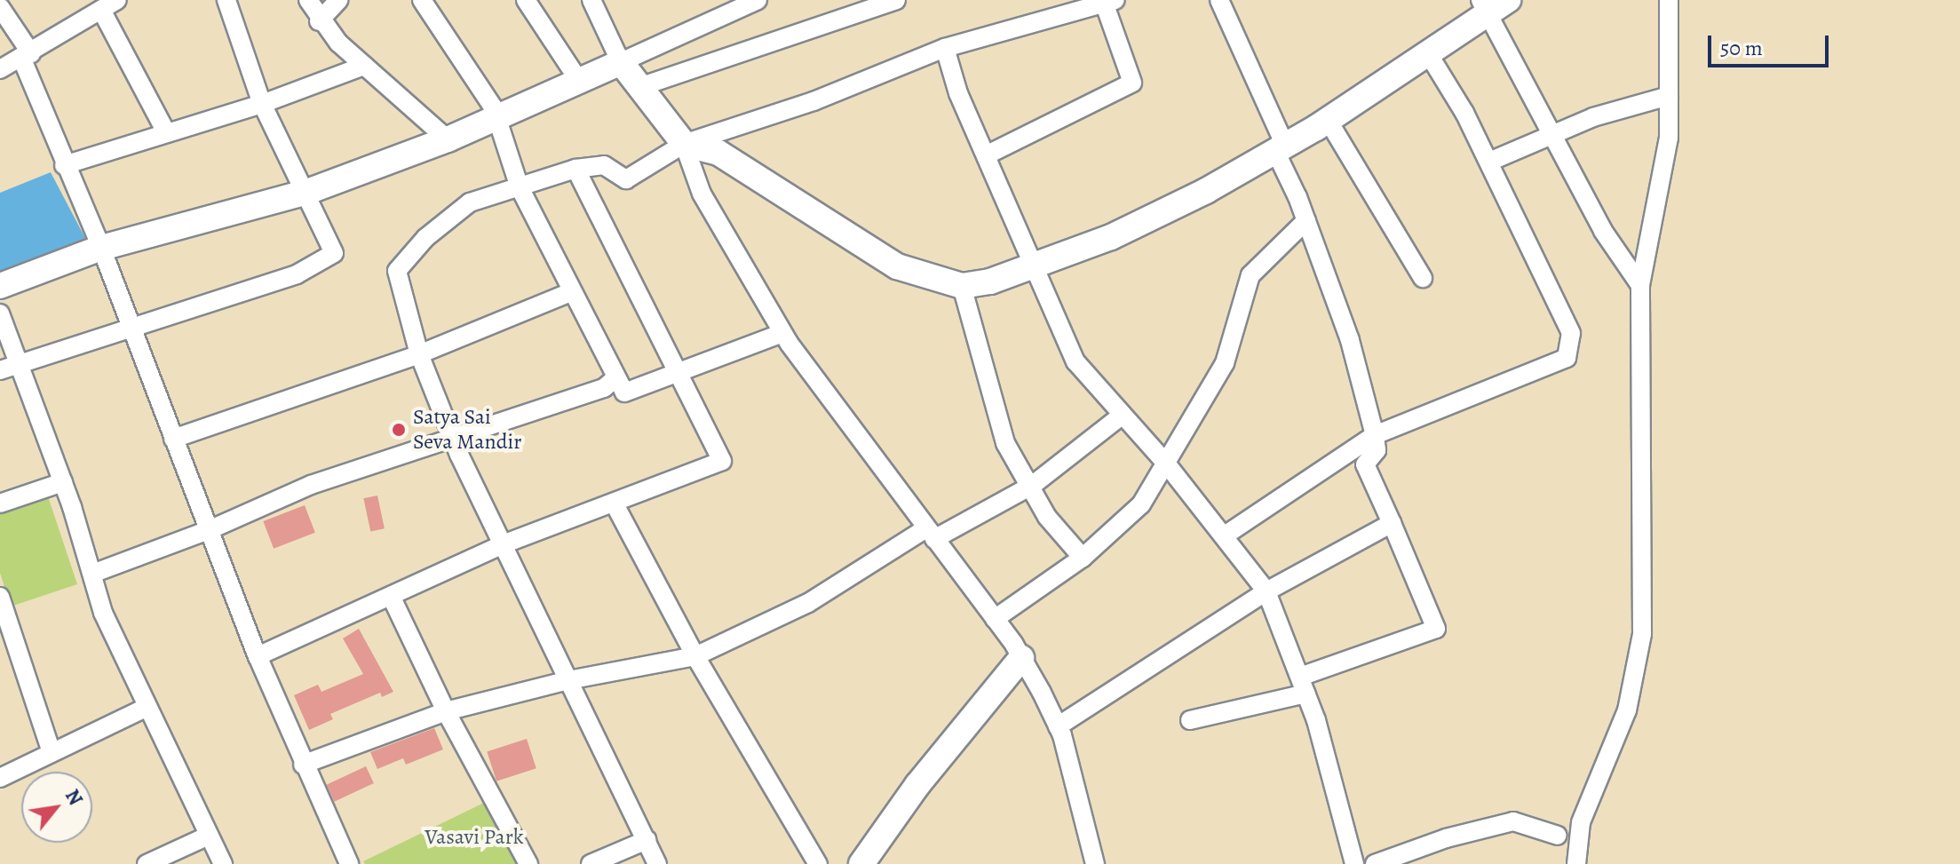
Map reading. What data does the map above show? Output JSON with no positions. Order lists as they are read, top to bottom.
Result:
{
  "parks": ["Vasavi Park"],
  "places": ["Satya Sai Seva Mandir"],
  "scale_bar": "50 m",
  "north": "top right"
}
